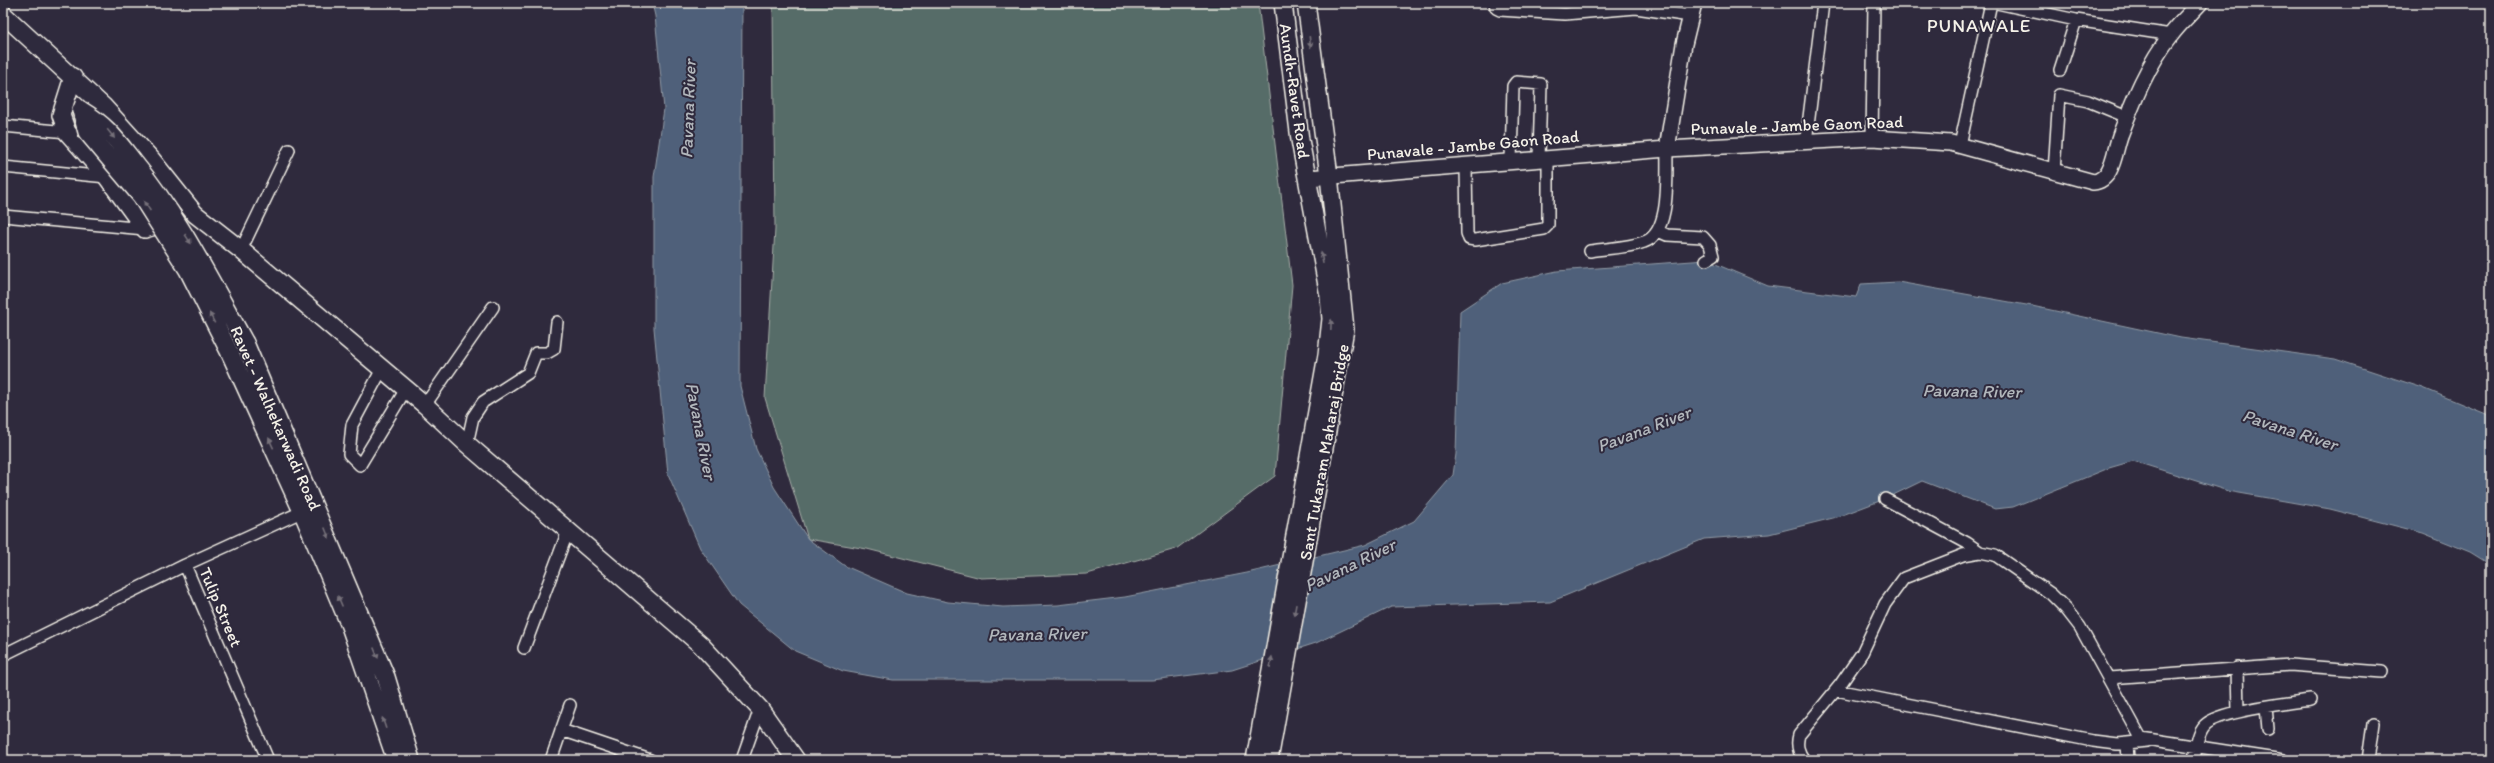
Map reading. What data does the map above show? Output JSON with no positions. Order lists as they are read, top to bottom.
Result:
{
  "streets": {
    "main road": ["Aundh-Ravet Road", "Ravet - Walhekarwadi Road", "Sant Tukaram Maharaj Bridge"],
    "street": ["Punavale - Jambe Gaon Road", "Tulip Street"]
  },
  "crossings": [
    ["Aundh-Ravet Road", "Punavale - Jambe Gaon Road"],
    ["Aundh-Ravet Road", "Sant Tukaram Maharaj Bridge"],
    ["Ravet - Walhekarwadi Road", "Tulip Street"]
  ],
  "districts": ["PUNAWALE"],
  "water": ["Pavana River"]
}
